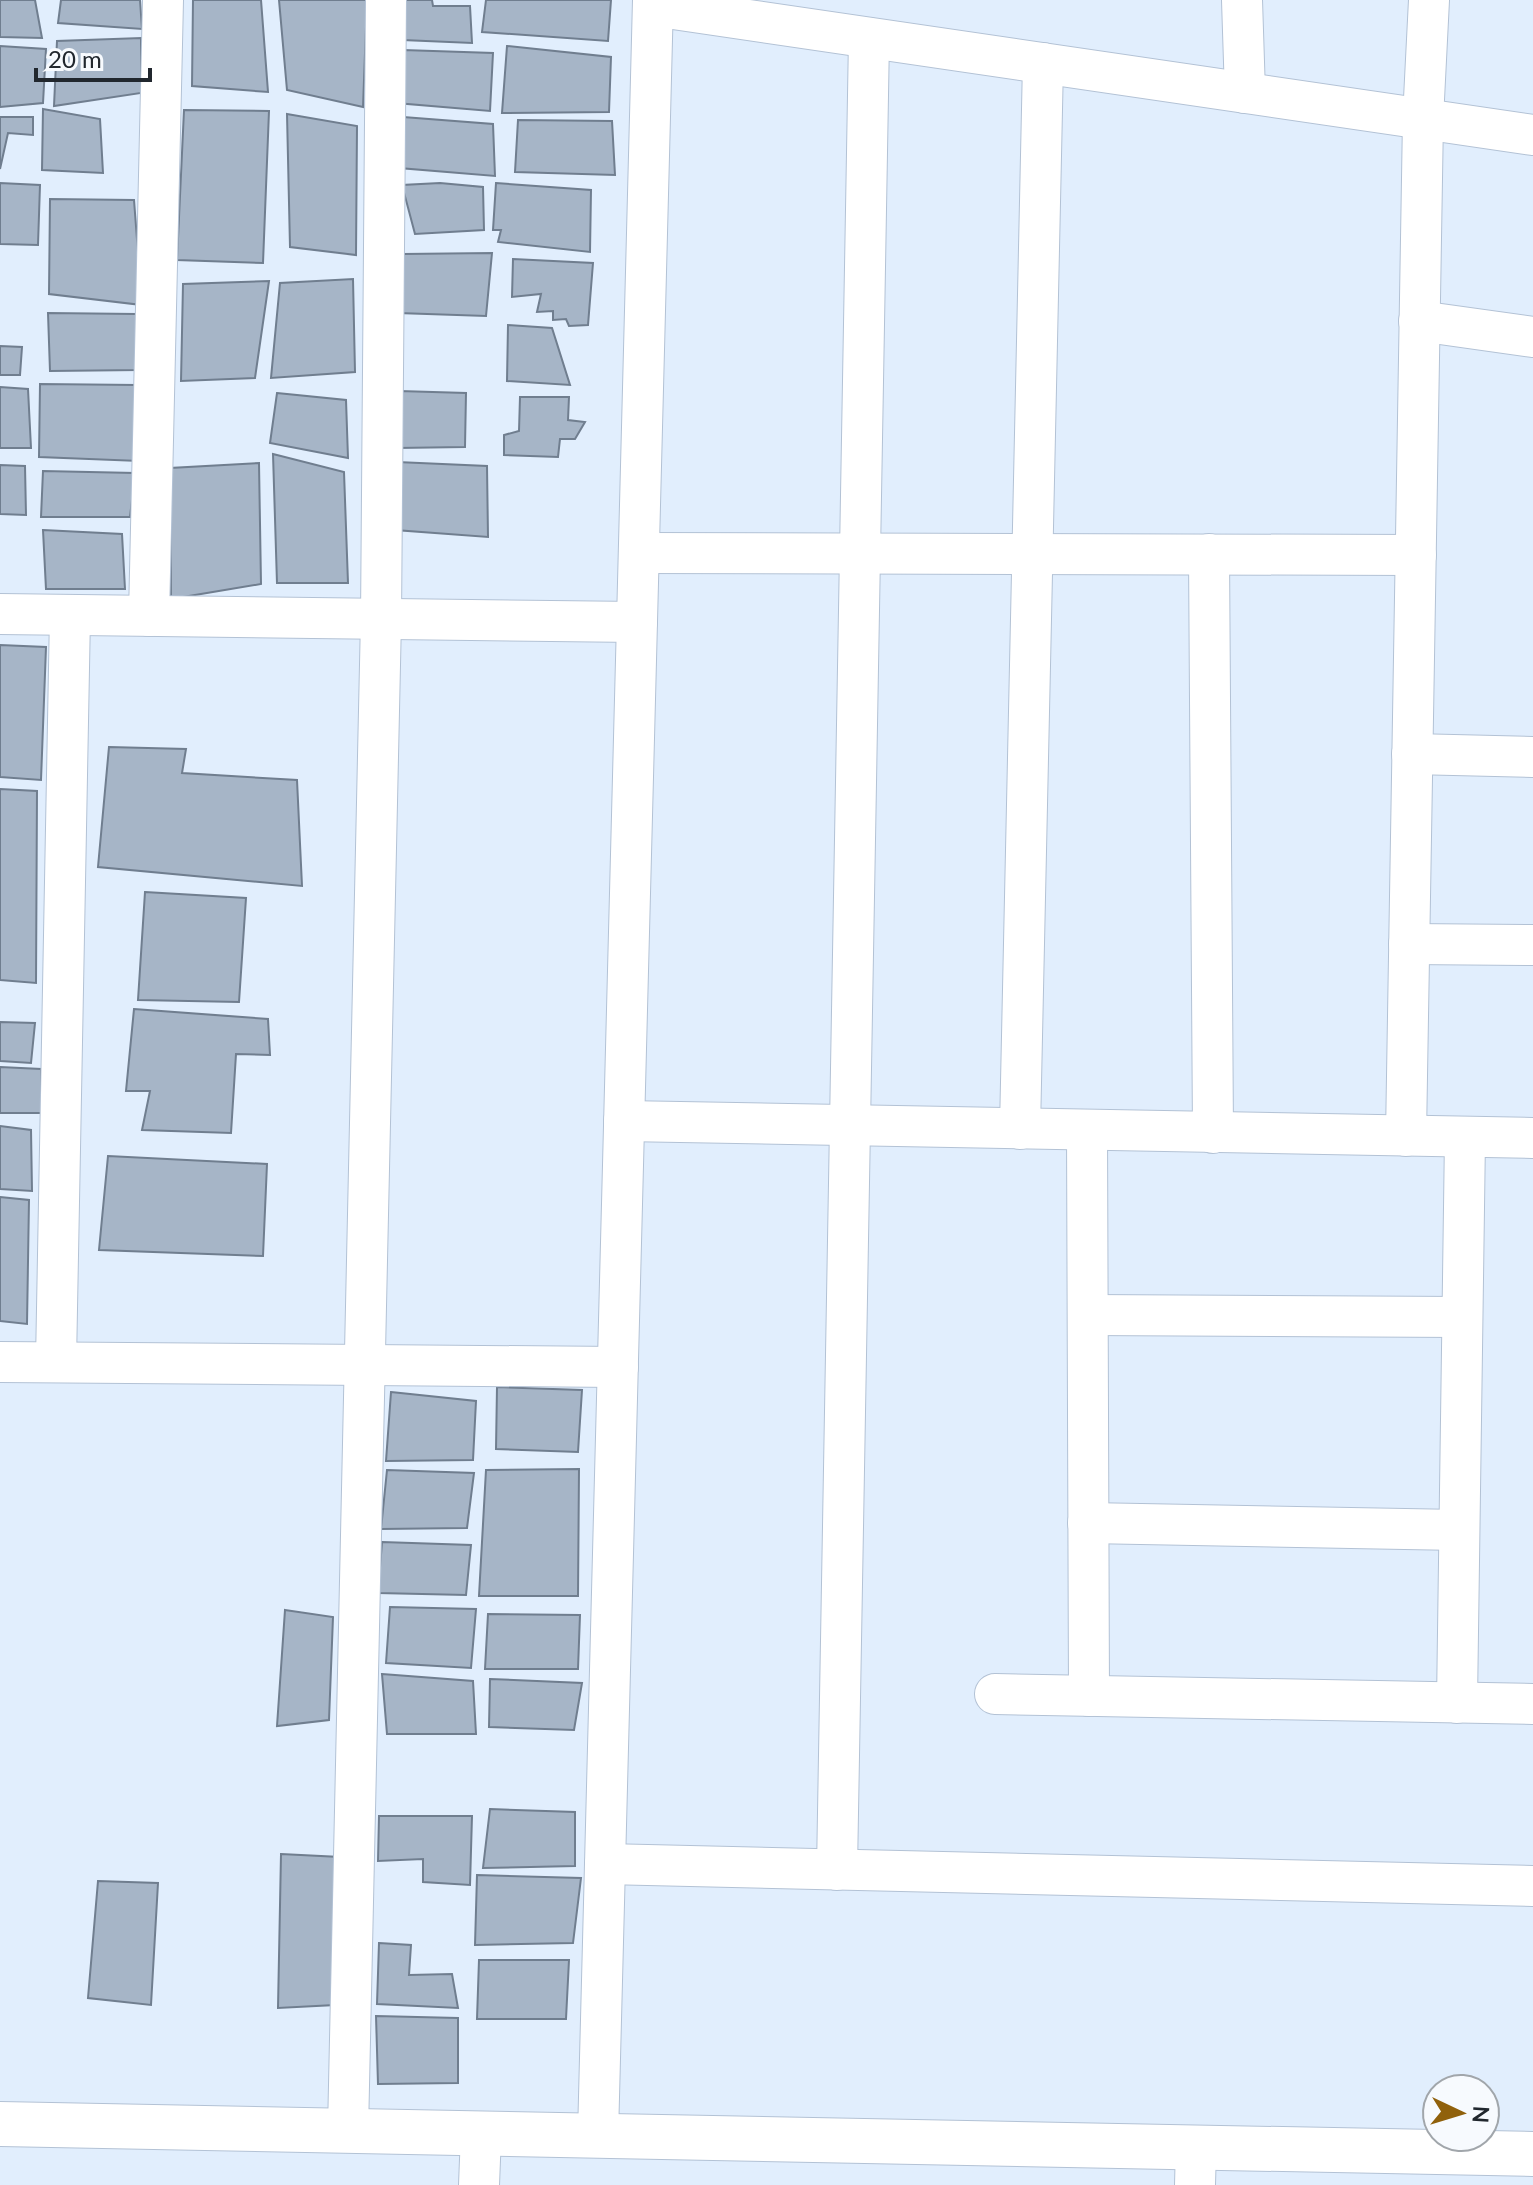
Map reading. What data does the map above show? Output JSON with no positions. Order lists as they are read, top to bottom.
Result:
{
  "scale_bar": "20 m",
  "north": "right"
}
